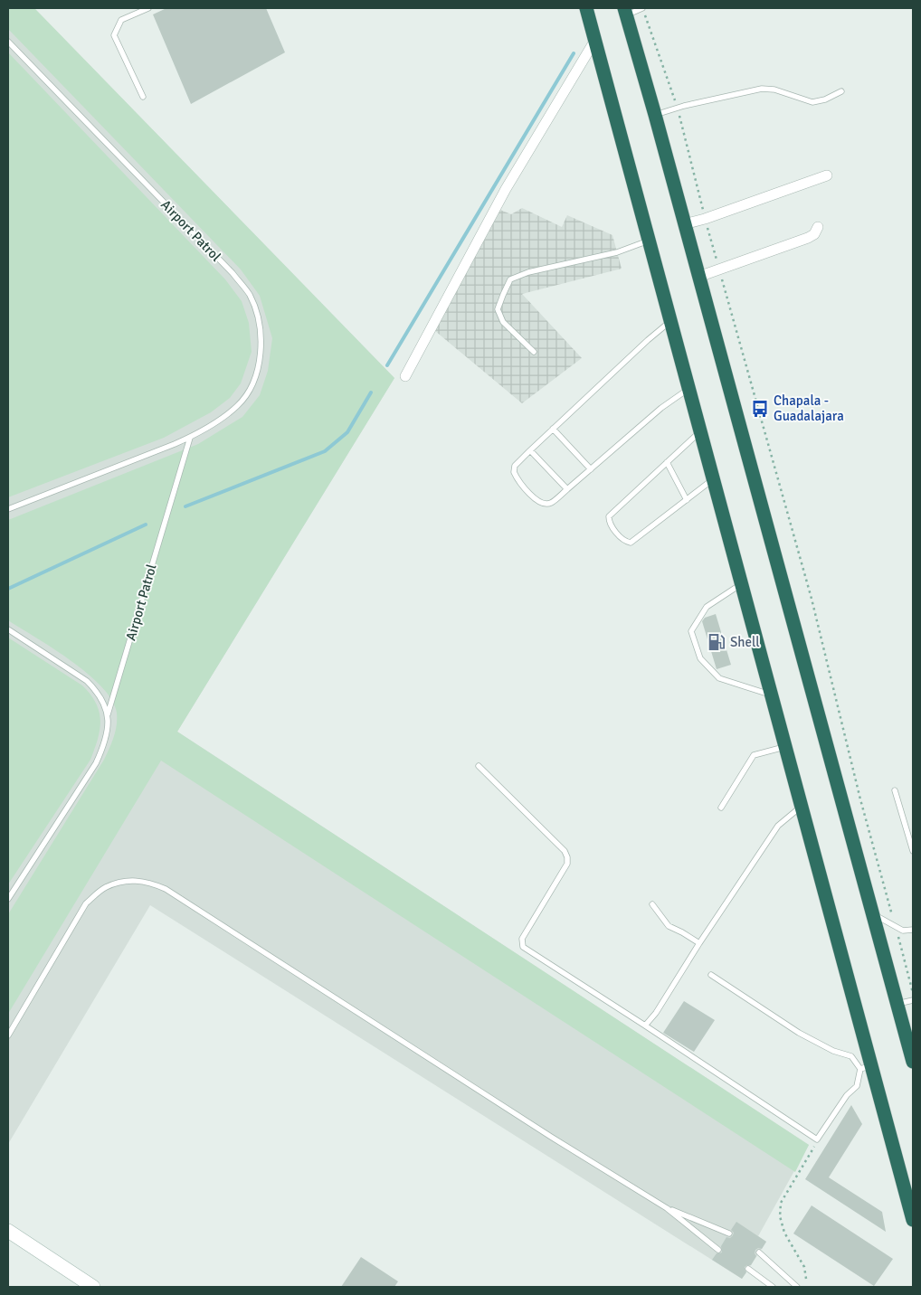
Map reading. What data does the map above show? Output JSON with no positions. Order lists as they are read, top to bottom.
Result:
{
  "streets": {
    "lane": ["Airport Patrol"]
  },
  "places": {
    "bus stop": ["Chapala - Guadalajara"],
    "fuel station": ["Shell"]
  }
}
